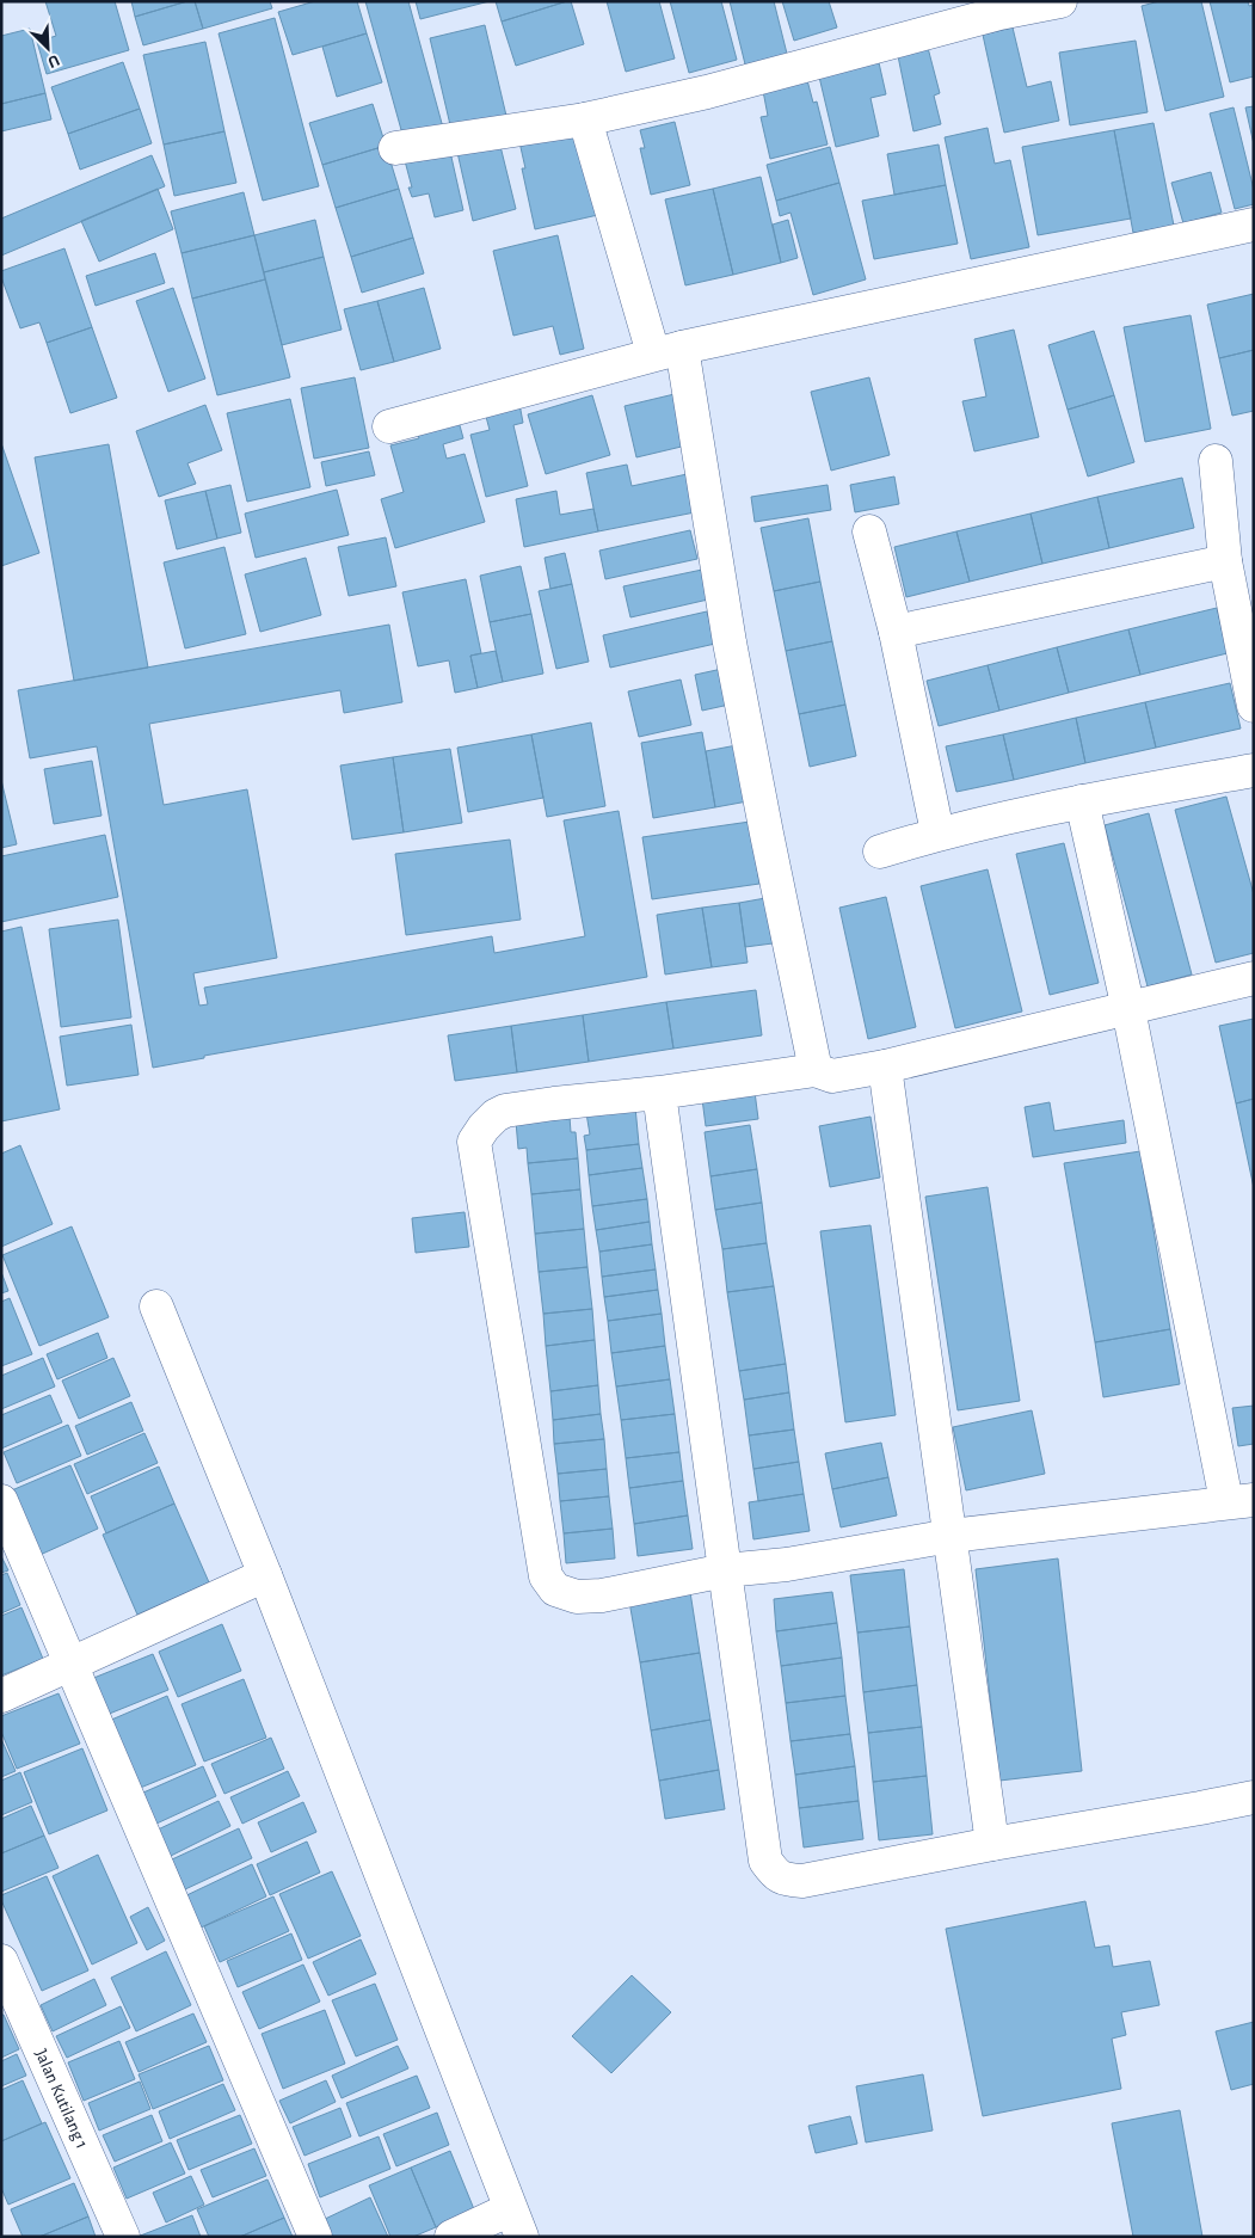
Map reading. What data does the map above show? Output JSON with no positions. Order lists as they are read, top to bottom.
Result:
{
  "streets": {
    "street": ["Jalan Kutilang 1"]
  },
  "north": "bottom right"
}
